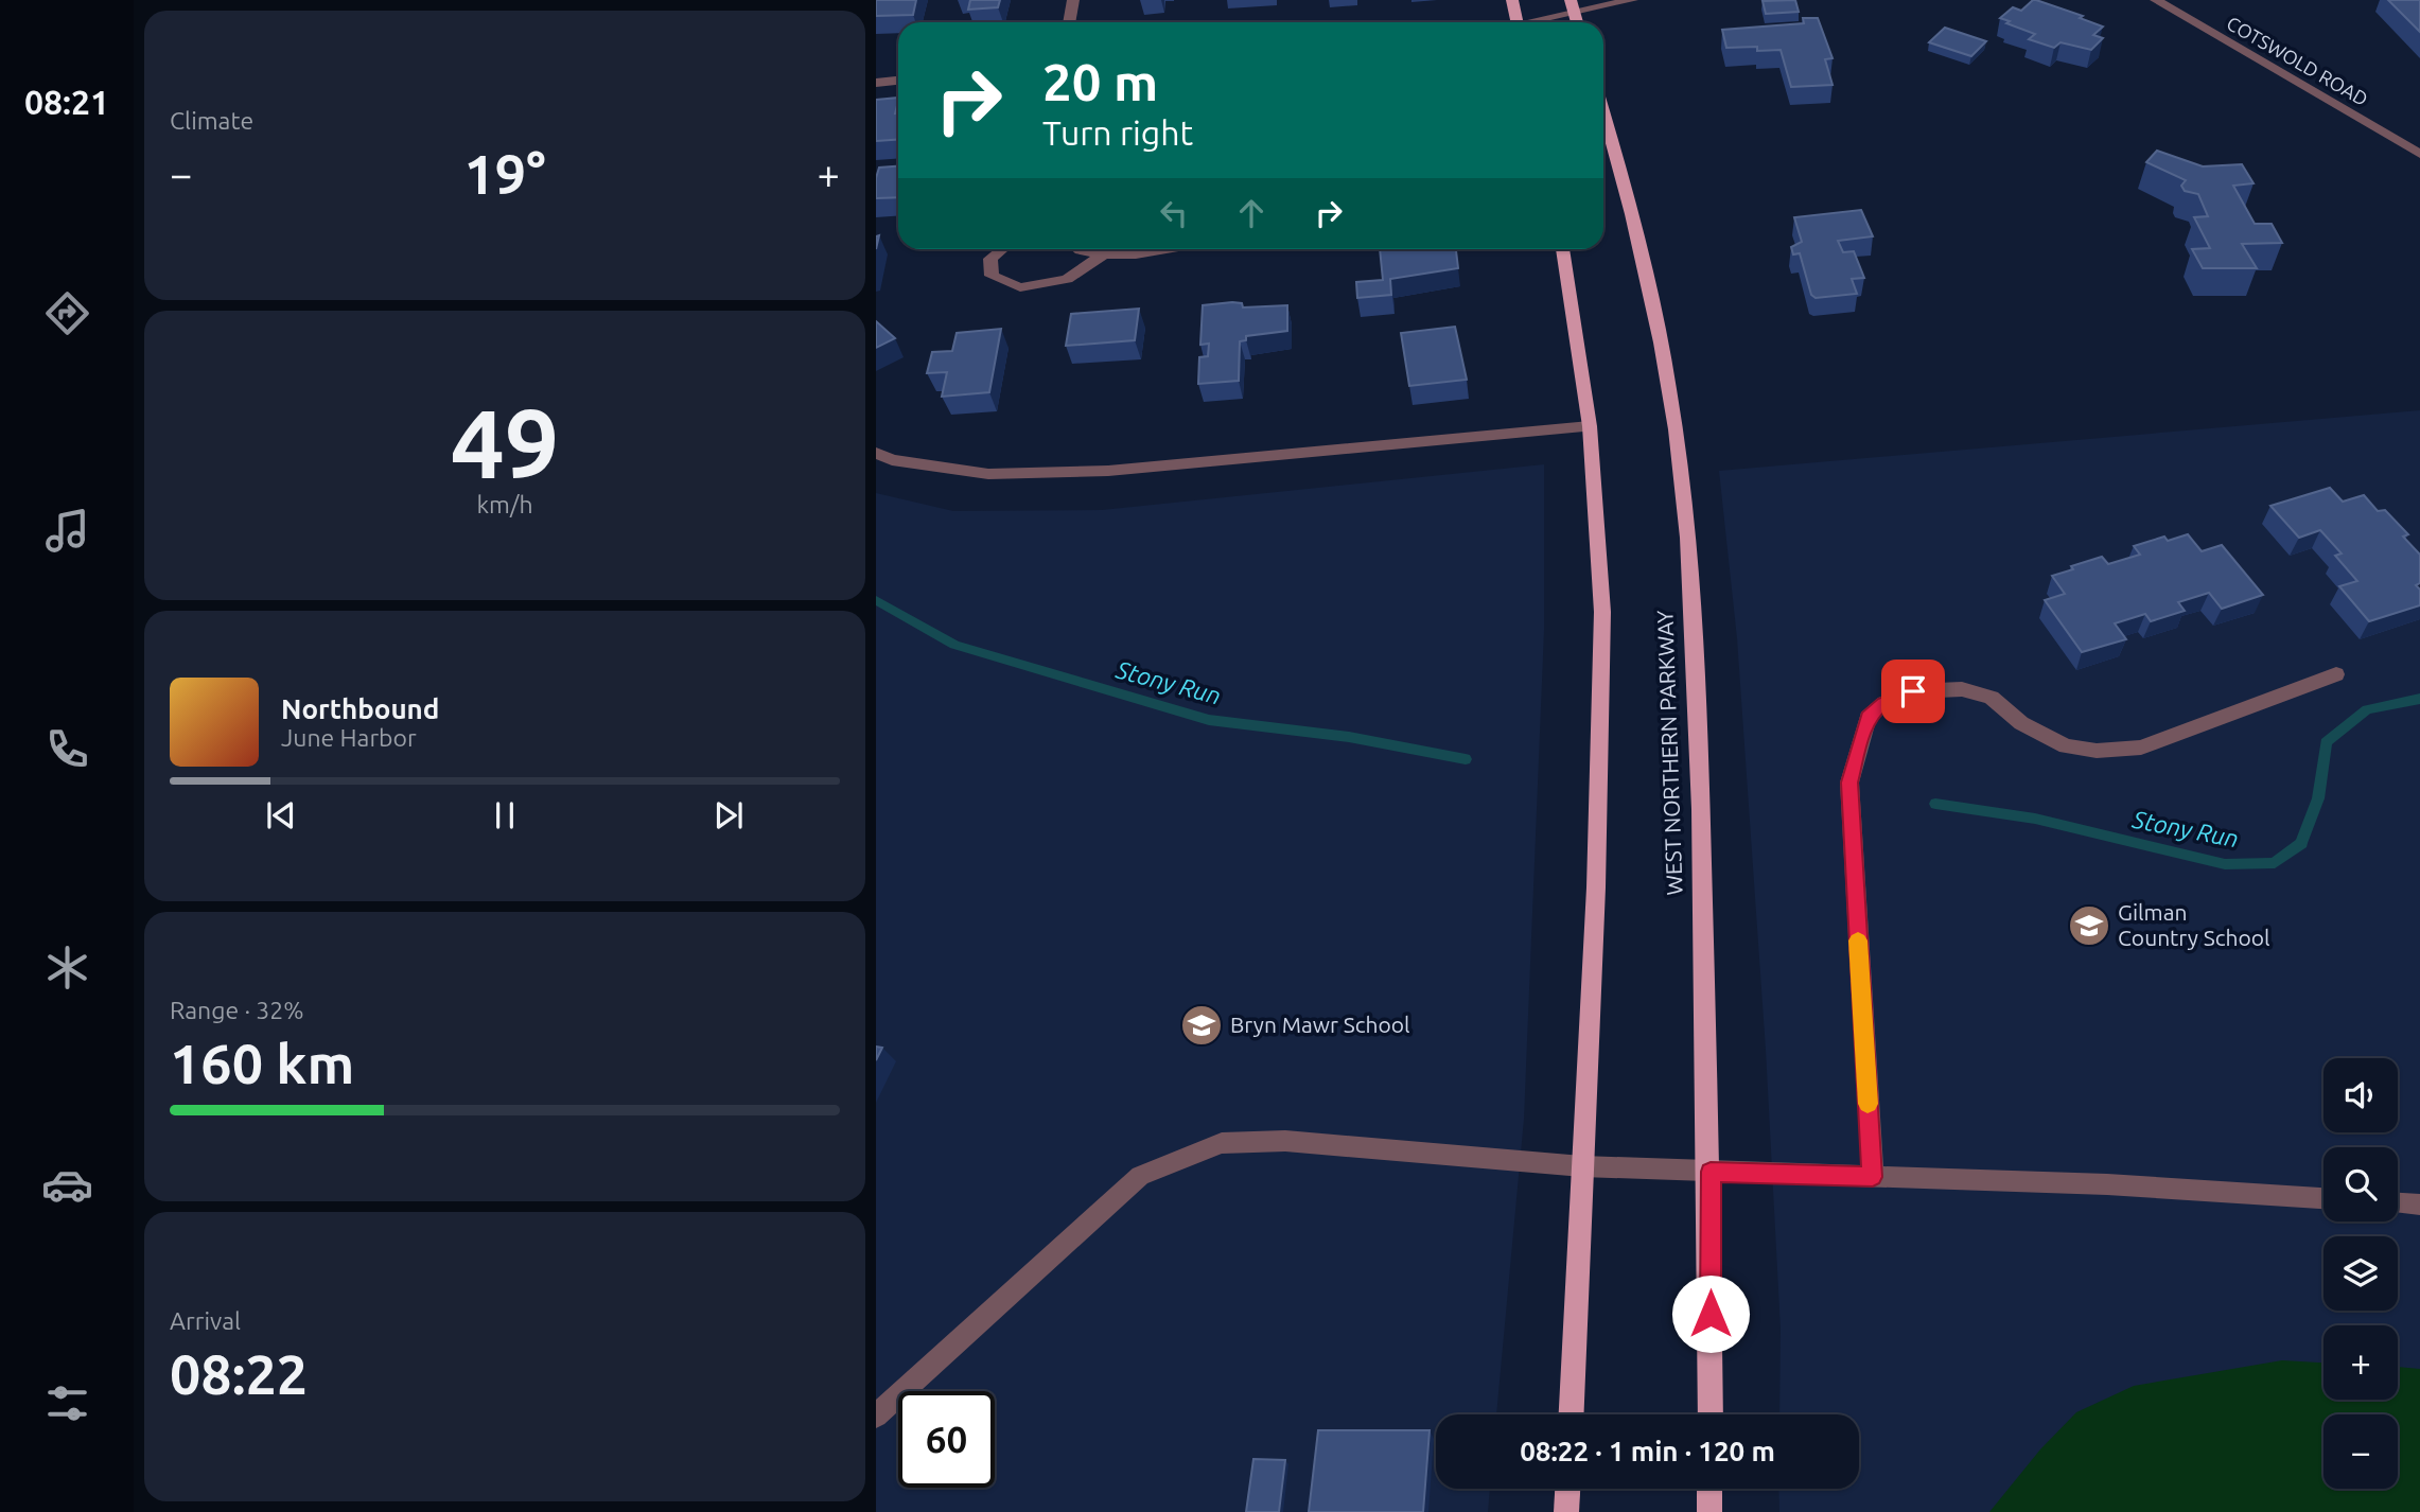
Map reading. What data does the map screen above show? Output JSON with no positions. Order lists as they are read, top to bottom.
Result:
{
  "streets": {
    "main road": ["WEST NORTHERN PARKWAY"],
    "street": ["COTSWOLD ROAD"]
  },
  "water": ["Stony Run"],
  "places": {
    "school or university": ["Gilman Country School", "Bryn Mawr School"]
  },
  "page": {
    "tabs": "08:21",
    "tile": [
      "Climate",
      ["49", "km/h"],
      ["Range · 32%", "160 km"],
      ["Arrival", "08:22"]
    ],
    "turn": ["20 m", "Turn right"],
    "heat": ["−", "19°", "+"],
    "song": ["Northbound", "June Harbor"],
    "map_buttons": ["+", "−"],
    "limit": "60",
    "trip": "08:22 · 1 min · 120 m"
  }
}
